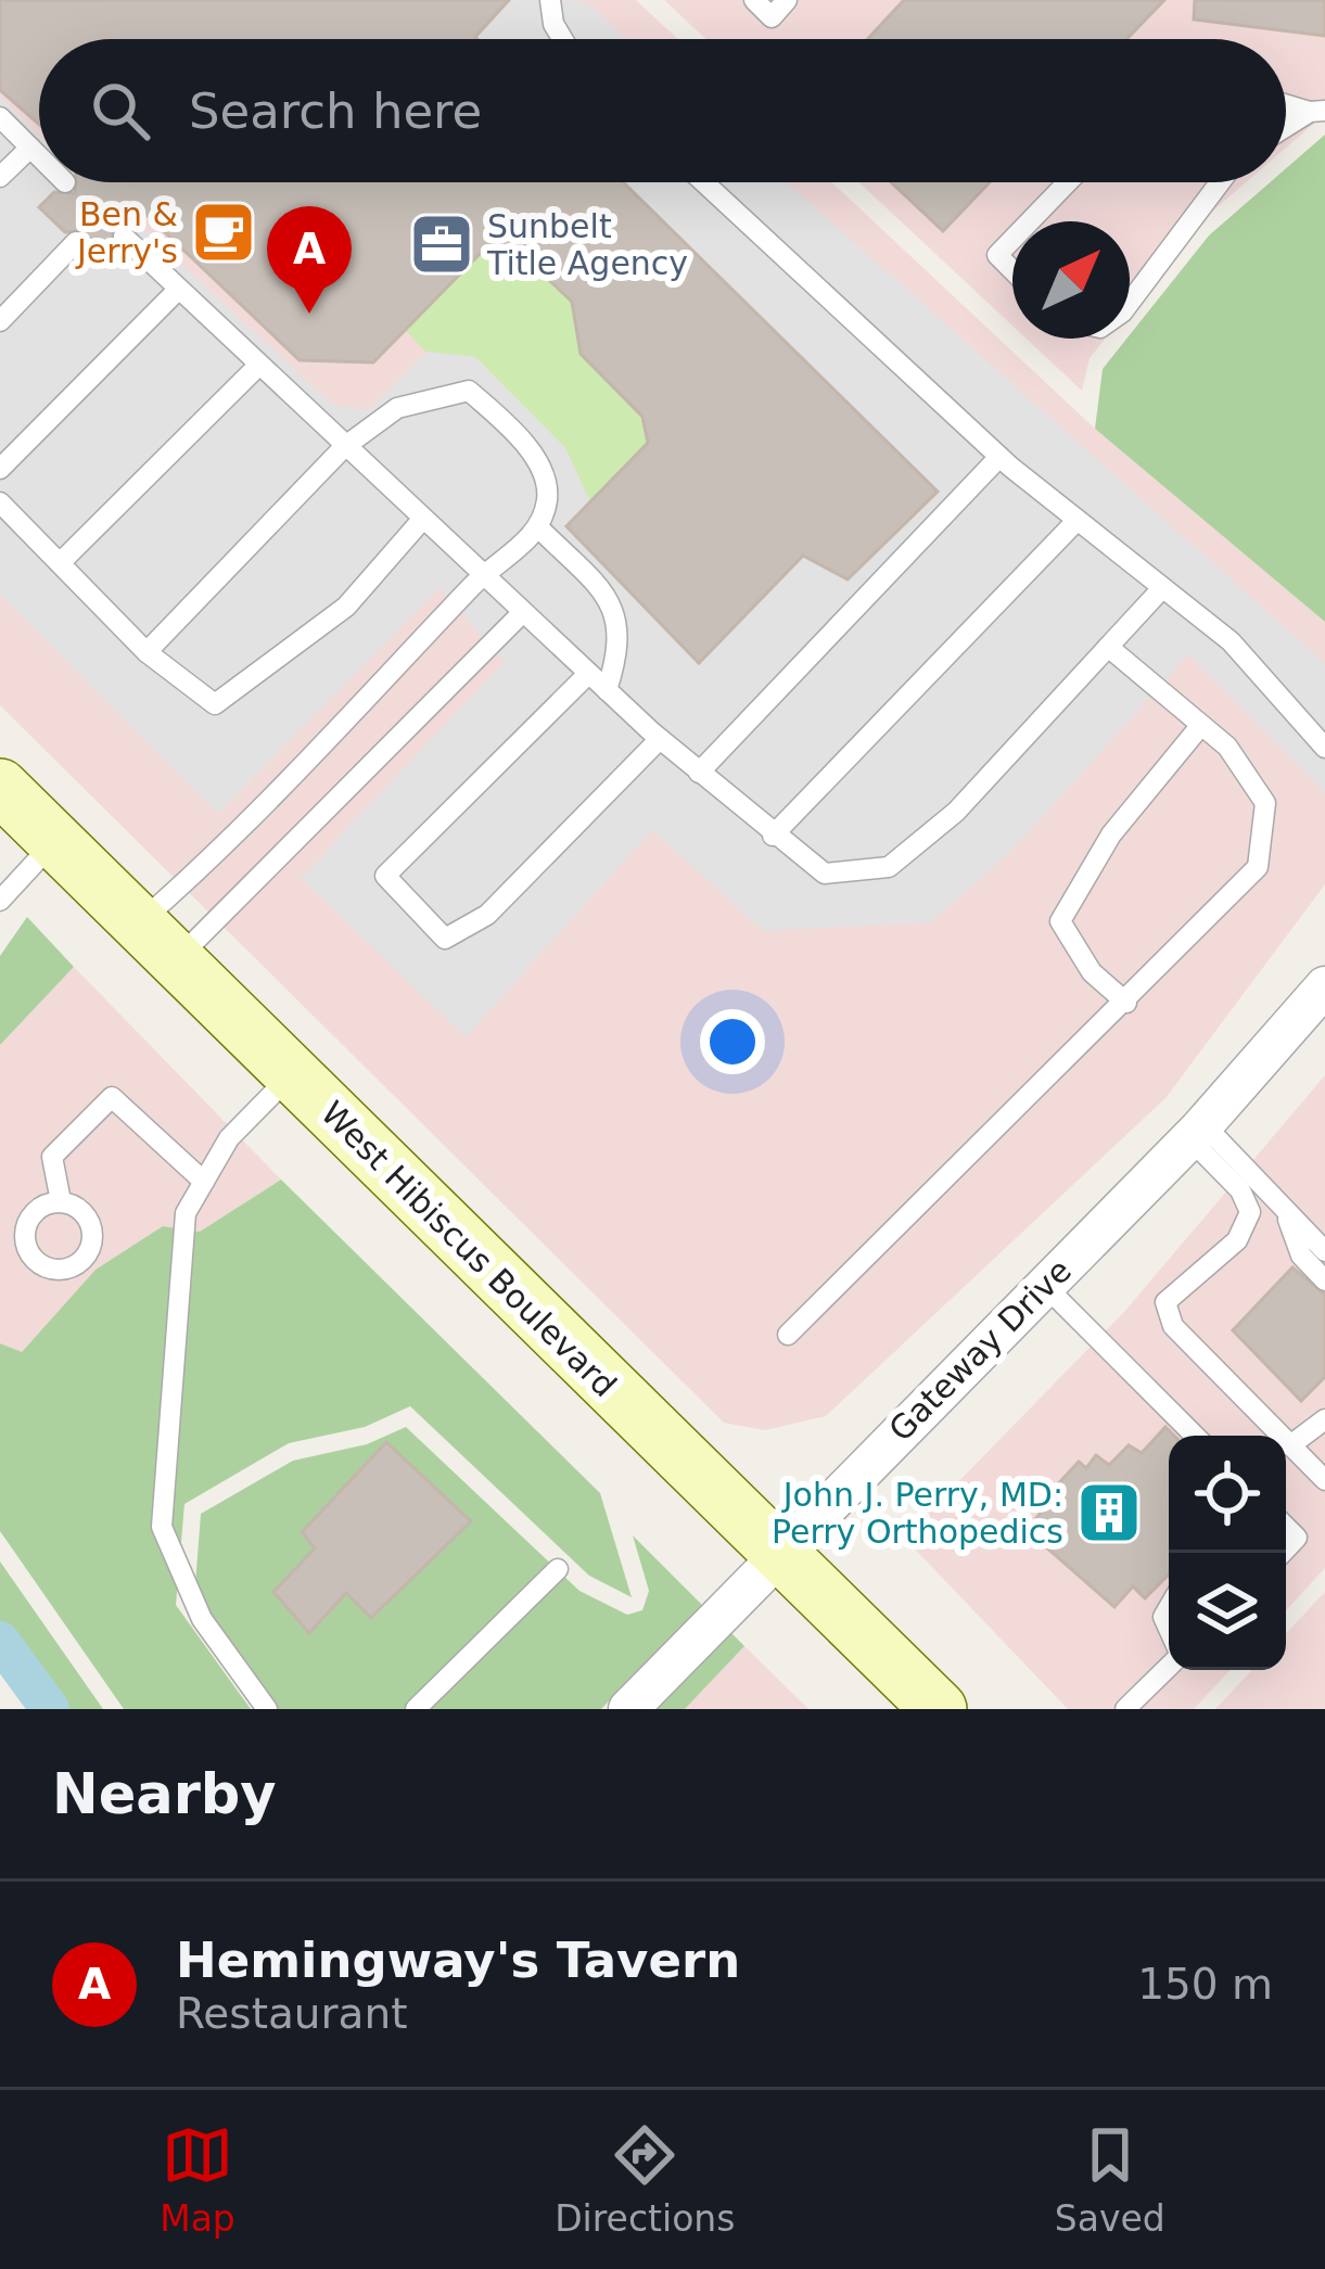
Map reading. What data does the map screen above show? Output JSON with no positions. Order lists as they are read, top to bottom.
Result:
{
  "streets": {
    "street": ["West Hibiscus Boulevard", "Gateway Drive"]
  },
  "crossings": [
    ["West Hibiscus Boulevard", "Gateway Drive"]
  ],
  "places": {
    "cafe": ["Ben & Jerry's"],
    "office": ["Sunbelt Title Agency"],
    "building": ["John J. Perry, MD: Perry Orthopedics"]
  },
  "north": "top right",
  "page": {
    "search": "Search here",
    "pins": "A",
    "heading": "Nearby",
    "list": [
      {
        "mark": "A",
        "name": "Hemingway's Tavern",
        "note": "Restaurant",
        "value": "150 m"
      }
    ],
    "nav": ["Map", "Directions", "Saved"]
  }
}
